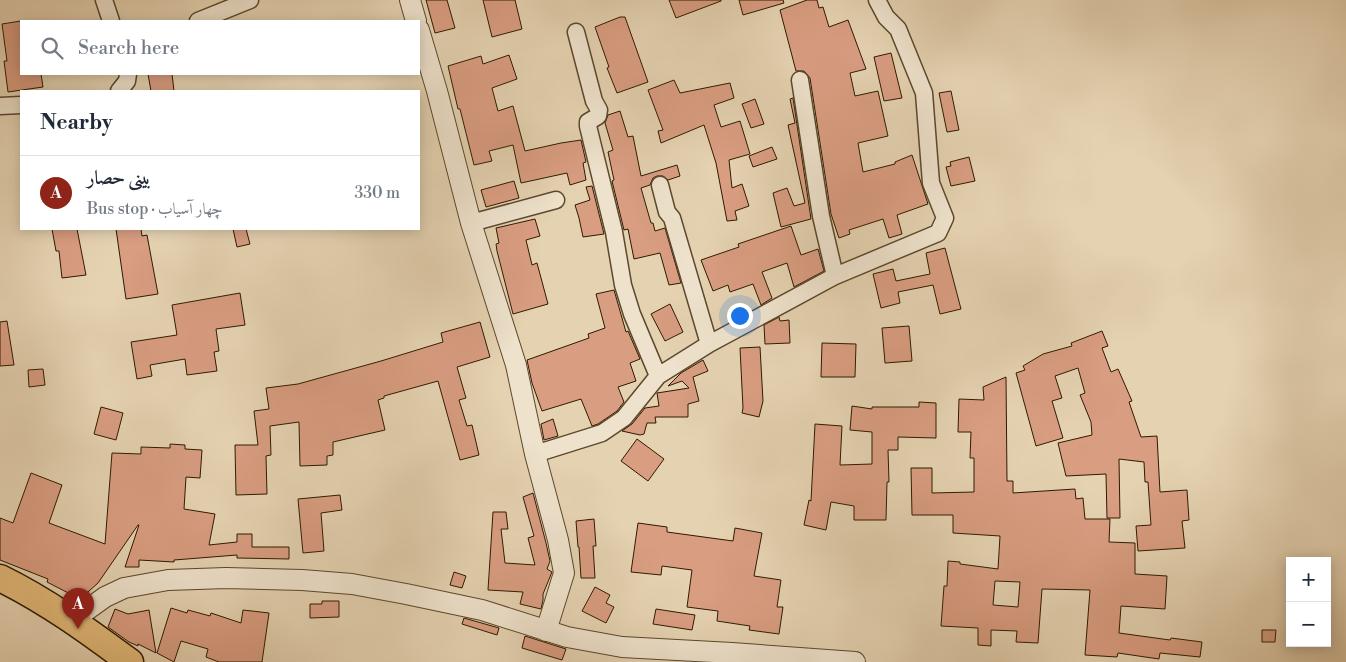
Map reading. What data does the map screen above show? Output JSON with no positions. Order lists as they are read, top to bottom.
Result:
{
  "page": {
    "search": "Search here",
    "heading": "Nearby",
    "list": [
      {
        "mark": "A",
        "name": "بینی حصار",
        "note": "Bus stop · چهار آسیاب",
        "value": "330 m"
      }
    ],
    "map_buttons": ["+", "−"],
    "pins": "A"
  }
}
